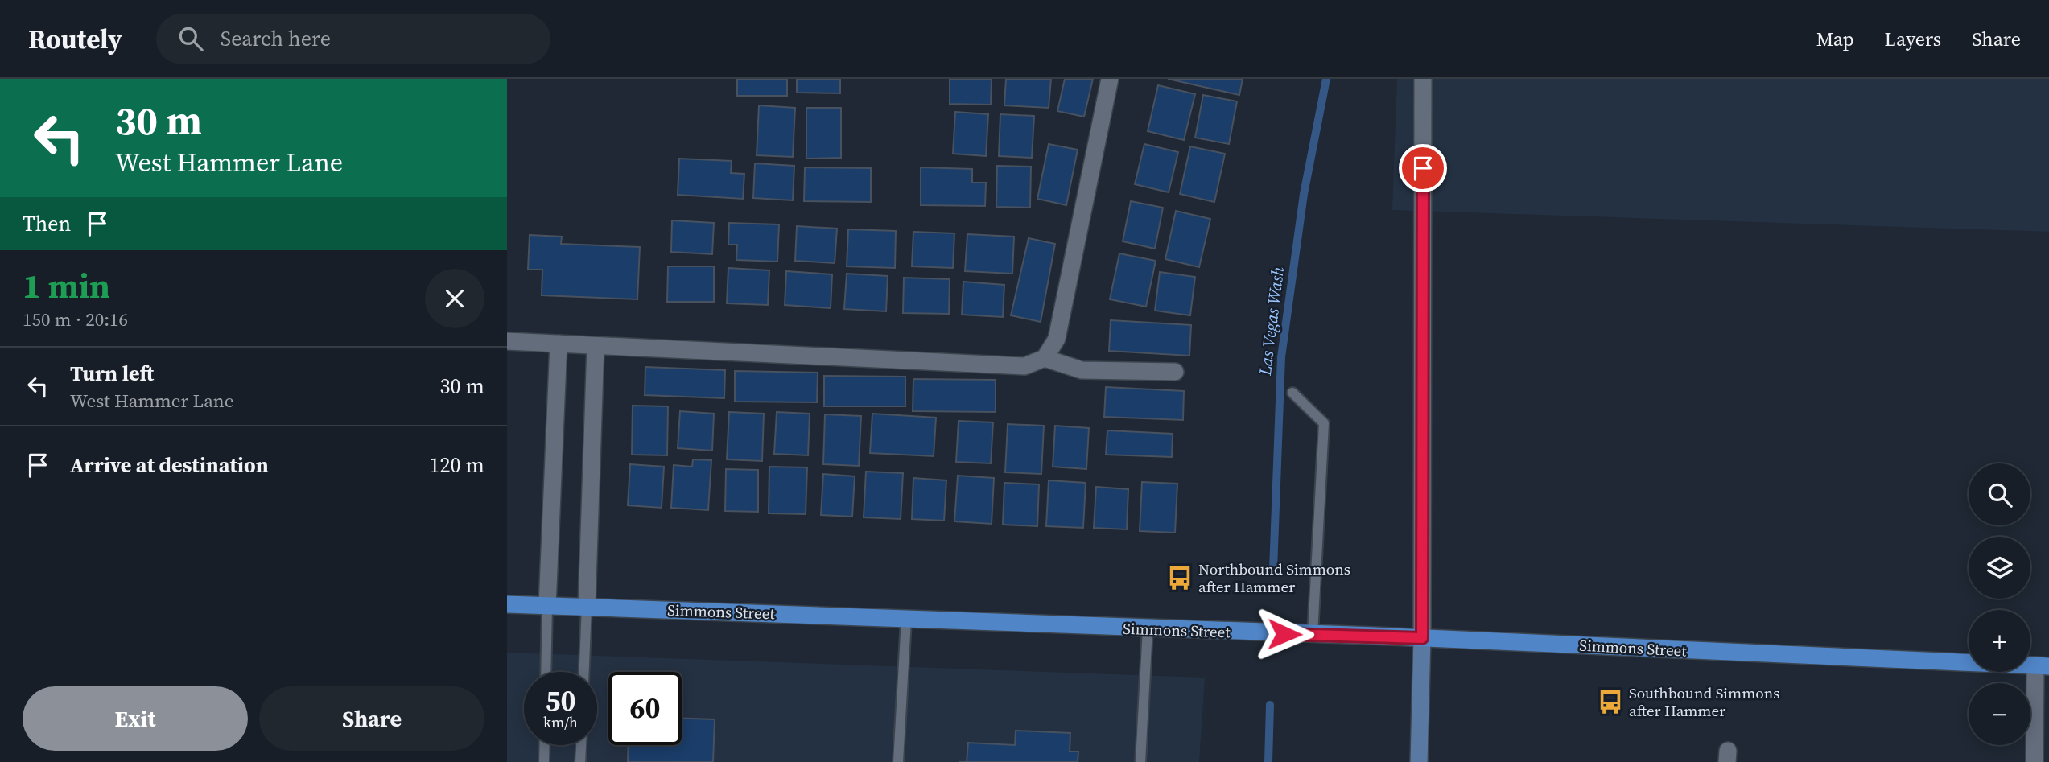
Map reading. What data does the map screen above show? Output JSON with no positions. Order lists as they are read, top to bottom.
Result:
{
  "streets": {
    "main road": ["Simmons Street"]
  },
  "water": ["Las Vegas Wash"],
  "places": {
    "bus stop": ["Northbound Simmons after Hammer", "Southbound Simmons after Hammer"]
  },
  "page": {
    "header": "Routely",
    "search": "Search here",
    "nav": ["Map", "Layers", "Share"],
    "turn": ["30 m", "West Hammer Lane"],
    "then": "Then",
    "heading": ["1 min", "150 m · 20:16"],
    "list": [
      {
        "name": "Turn left",
        "note": "West Hammer Lane",
        "value": "30 m"
      },
      {
        "name": "Arrive at destination",
        "value": "120 m"
      }
    ],
    "map_buttons": ["+", "−"],
    "speed": "50 km/h",
    "limit": "60",
    "buttons": ["Exit", "Share"]
  }
}
